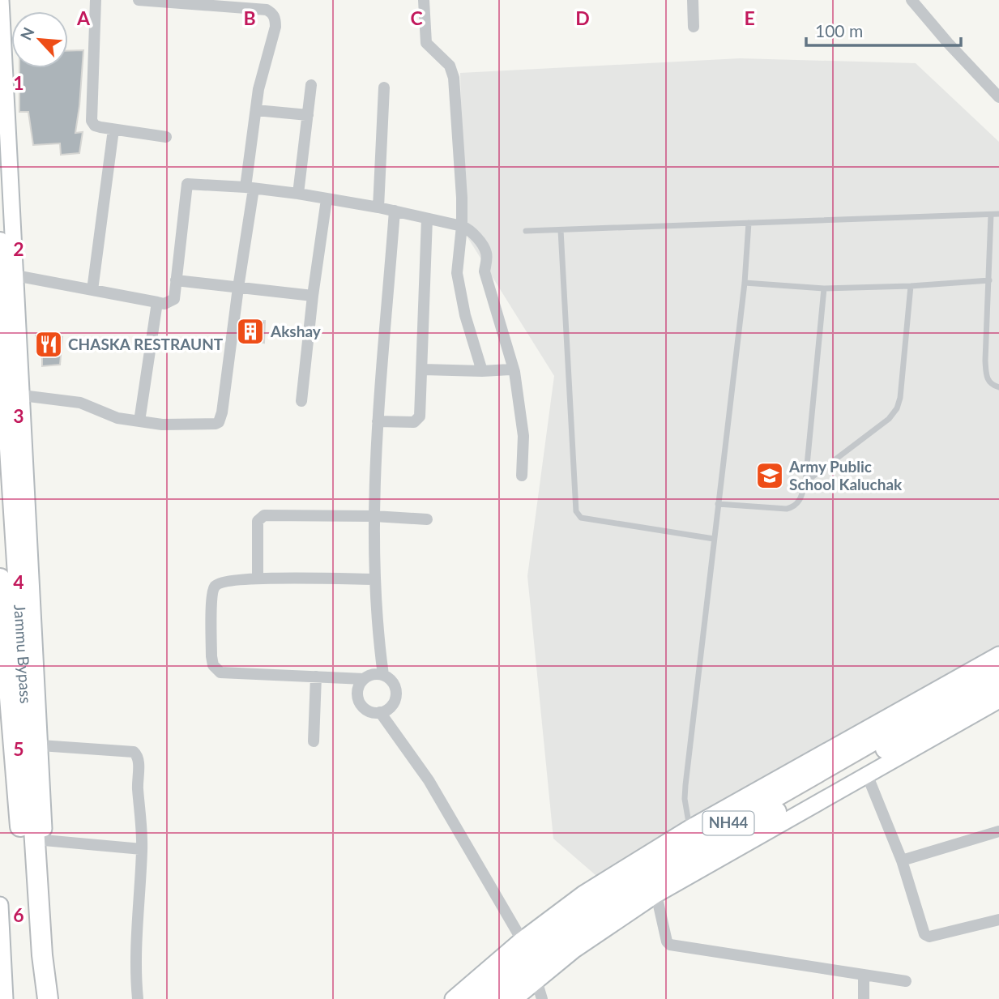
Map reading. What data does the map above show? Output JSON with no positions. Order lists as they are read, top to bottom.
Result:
{
  "streets": {
    "highway": ["Jammu Bypass", "NH44"]
  },
  "places": {
    "building": ["Akshay"],
    "restaurant": ["CHASKA RESTRAUNT"],
    "school or university": ["Army Public School Kaluchak"]
  },
  "scale_bar": "100 m",
  "north": "top left",
  "grid": {
    "columns": [
      "A",
      "B",
      "C",
      "D",
      "E"
    ],
    "rows": [
      "1",
      "2",
      "3",
      "4",
      "5",
      "6"
    ]
  }
}
